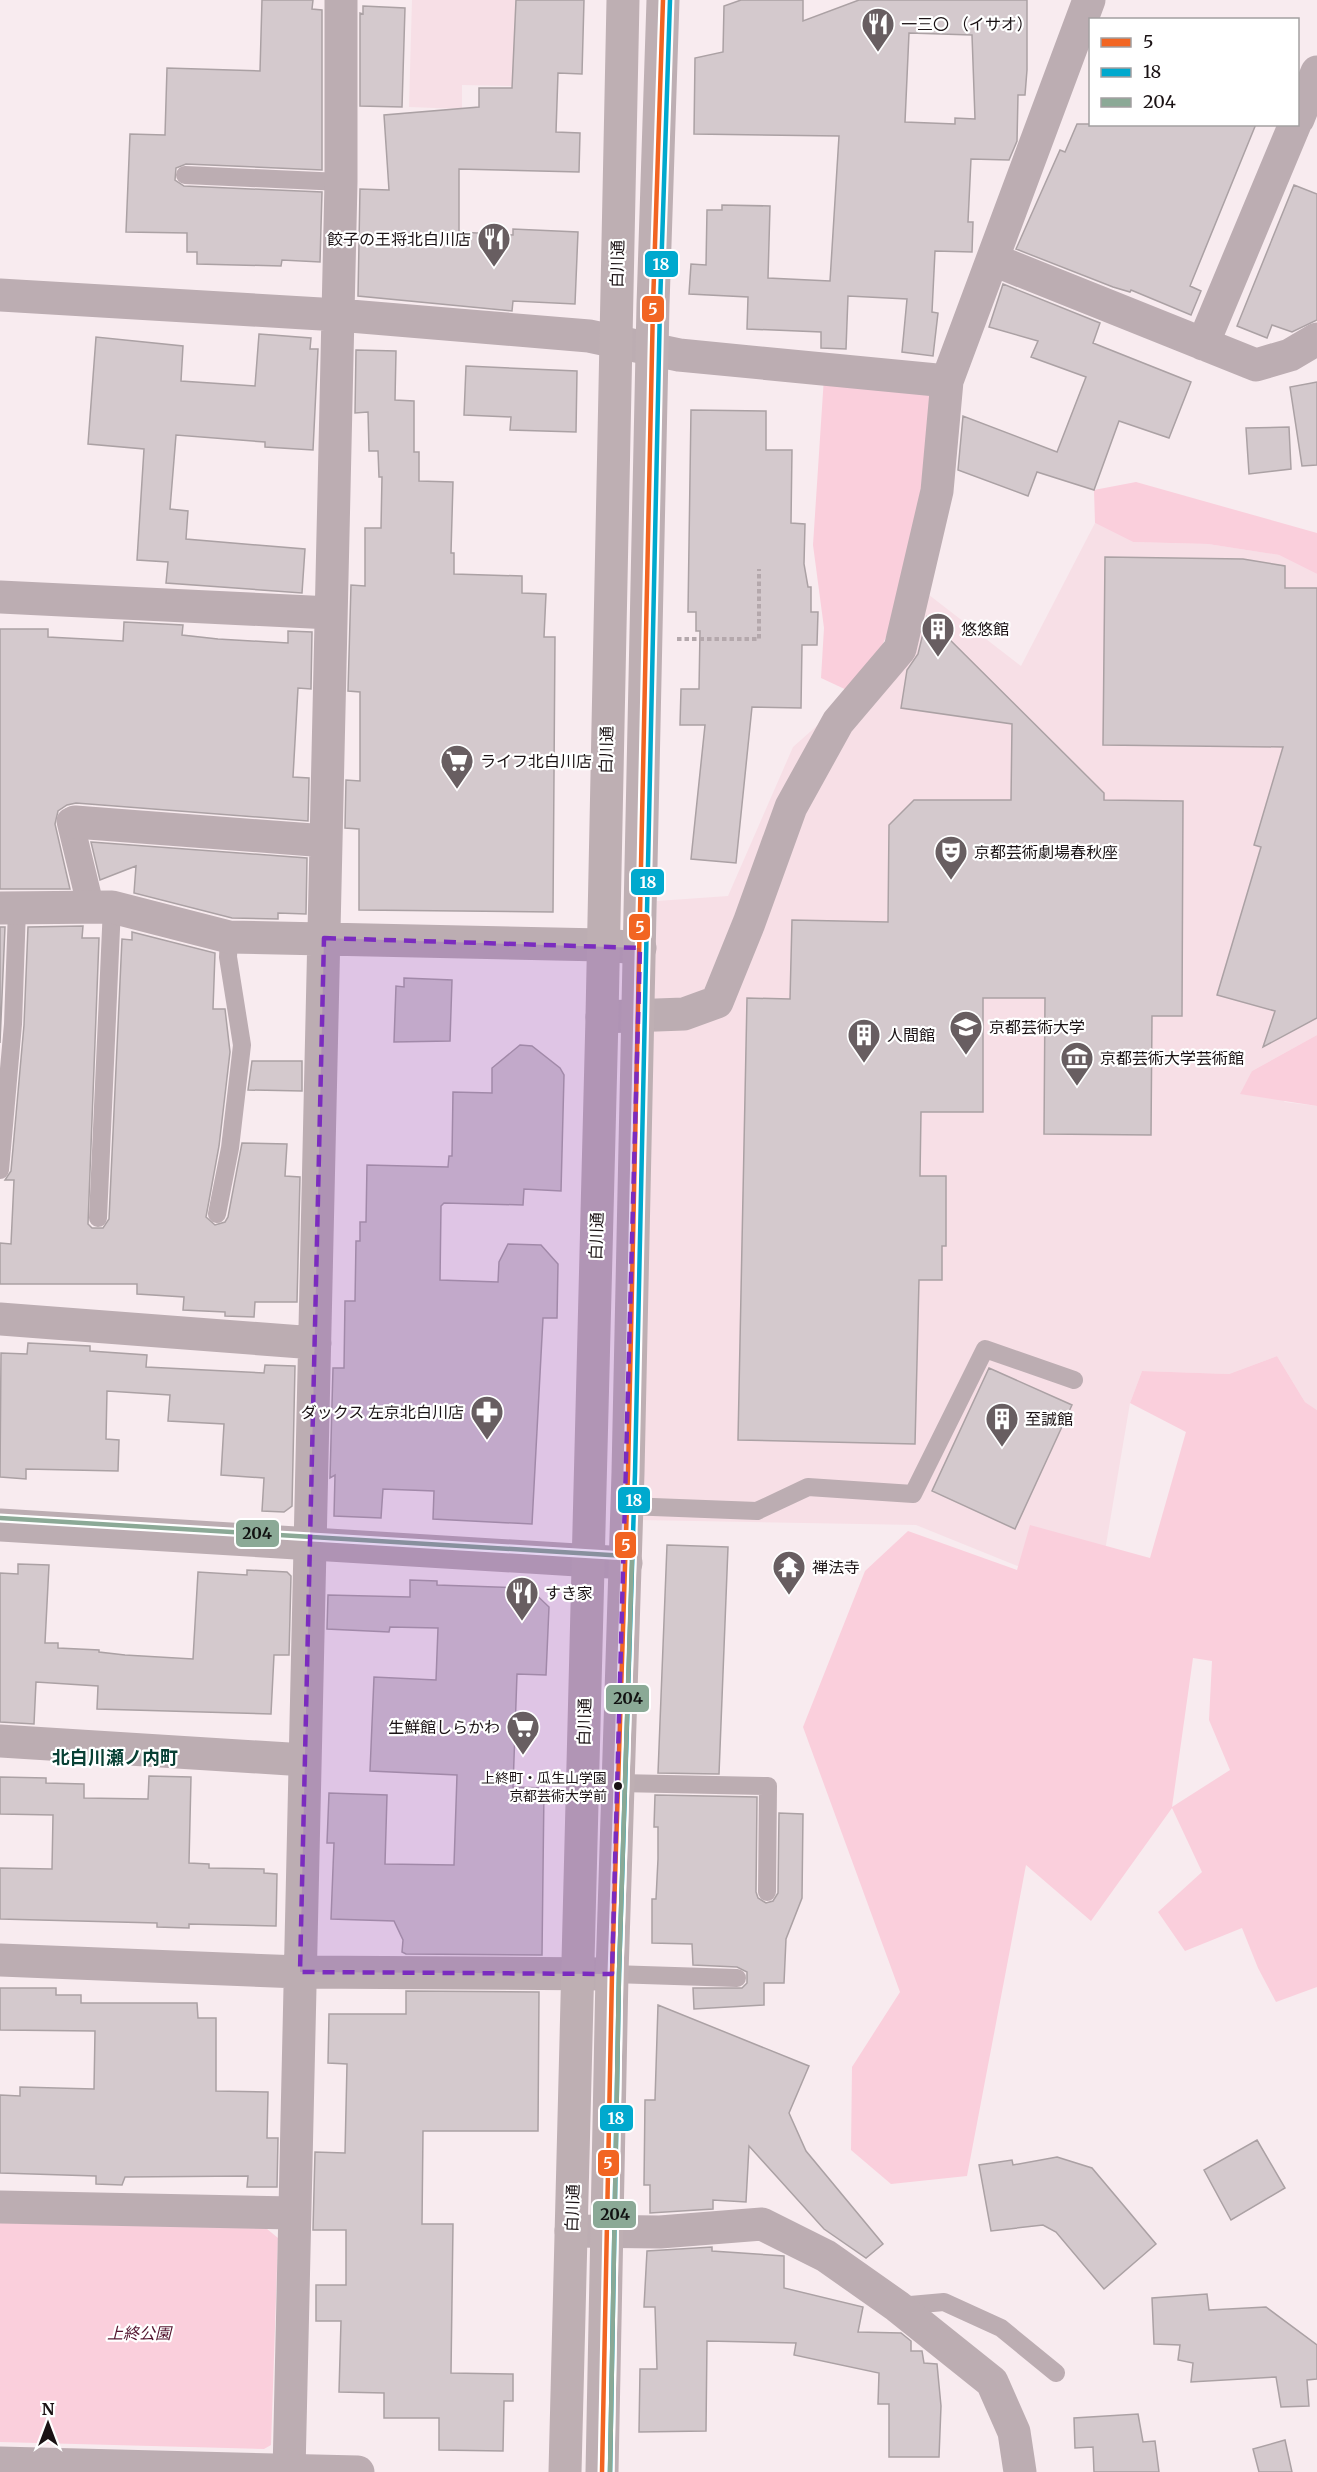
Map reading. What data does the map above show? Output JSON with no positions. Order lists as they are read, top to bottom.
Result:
{
  "streets": {
    "main road": ["白川通"]
  },
  "districts": ["北白川瀬ノ内町"],
  "parks": ["上終公園"],
  "places": {
    "restaurant": ["一三〇 （イサオ）", "餃子の王将北白川店", "すき家"],
    "building": ["悠悠館", "人間館", "至誠館"],
    "supermarket": ["ライフ北白川店", "生鮮館しらかわ"],
    "theatre": ["京都芸術劇場春秋座"],
    "school or university": ["京都芸術大学"],
    "museum": ["京都芸術大学芸術館"],
    "pharmacy": ["ダックス 左京北白川店"],
    "temple": ["禅法寺"],
    "other": ["上終町・瓜生山学園 京都芸術大学前"]
  },
  "lines": ["transit line 5", "transit line 18", "transit line 204"],
  "legend": ["5", "18", "204"],
  "north": "top"
}
